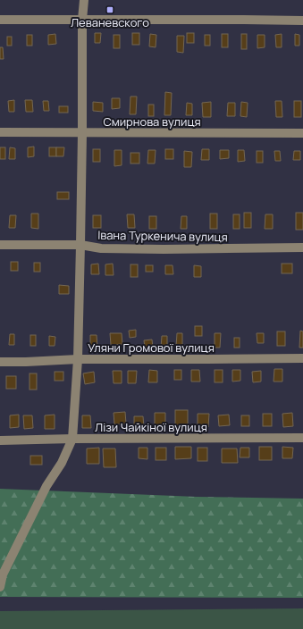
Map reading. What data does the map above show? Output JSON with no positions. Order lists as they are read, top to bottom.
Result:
{
  "streets": {
    "street": [
      "Смирнова вулиця",
      "Івана Туркенича вулиця",
      "Уляни Громової вулиця",
      "Лізи Чайкіної вулиця"
    ]
  },
  "places": {
    "transit": ["Леваневского"]
  }
}
